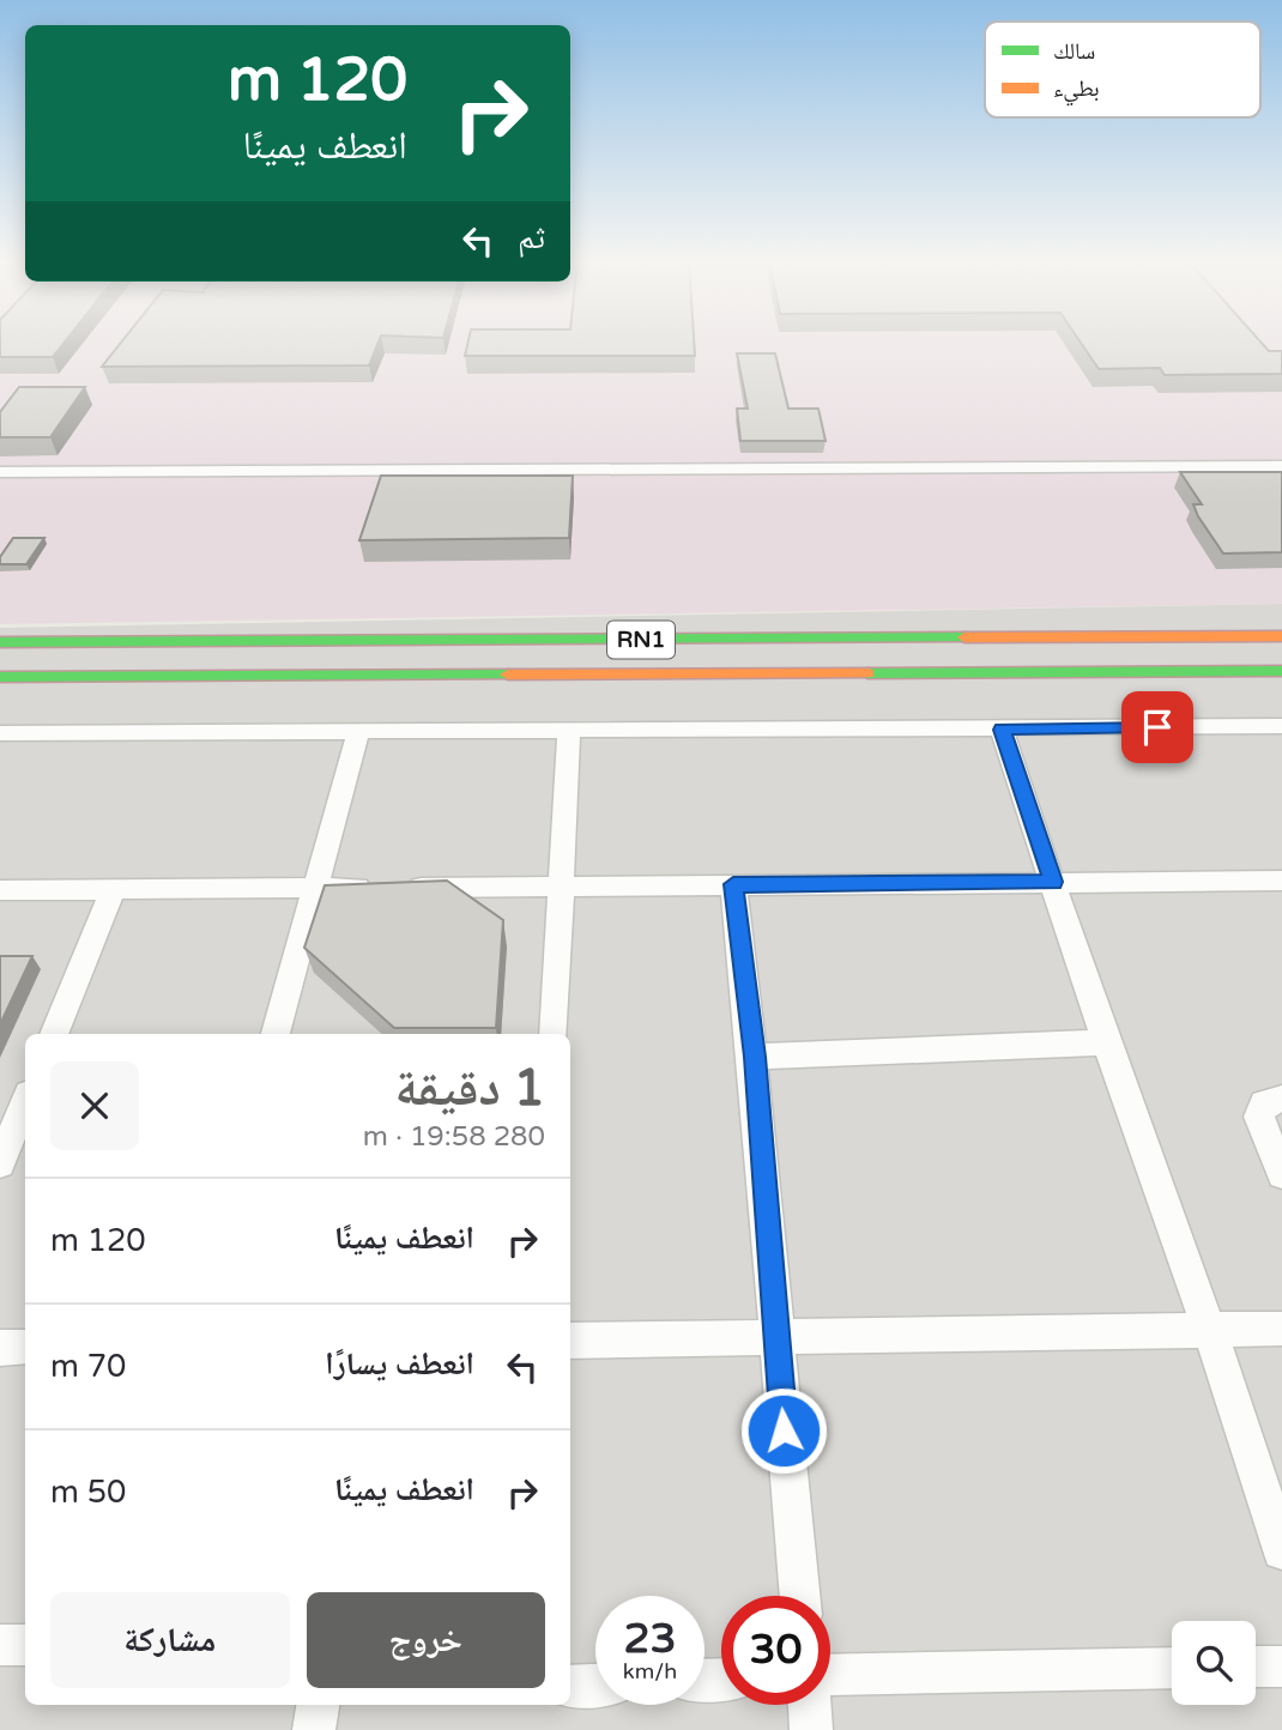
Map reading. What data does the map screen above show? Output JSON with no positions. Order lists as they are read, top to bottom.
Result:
{
  "streets": {
    "highway": ["RN1"]
  },
  "legend": ["سالك", "بطيء"],
  "page": {
    "turn": ["120 m", "انعطف يمينًا"],
    "then": "ثم",
    "heading": ["1 دقيقة", "280 m · 19:58"],
    "list": [
      {
        "name": "انعطف يمينًا",
        "value": "120 m"
      },
      {
        "name": "انعطف يسارًا",
        "value": "70 m"
      },
      {
        "name": "انعطف يمينًا",
        "value": "50 m"
      }
    ],
    "buttons": ["خروج", "مشاركة"],
    "speed": "23 km/h",
    "limit": "30"
  }
}
